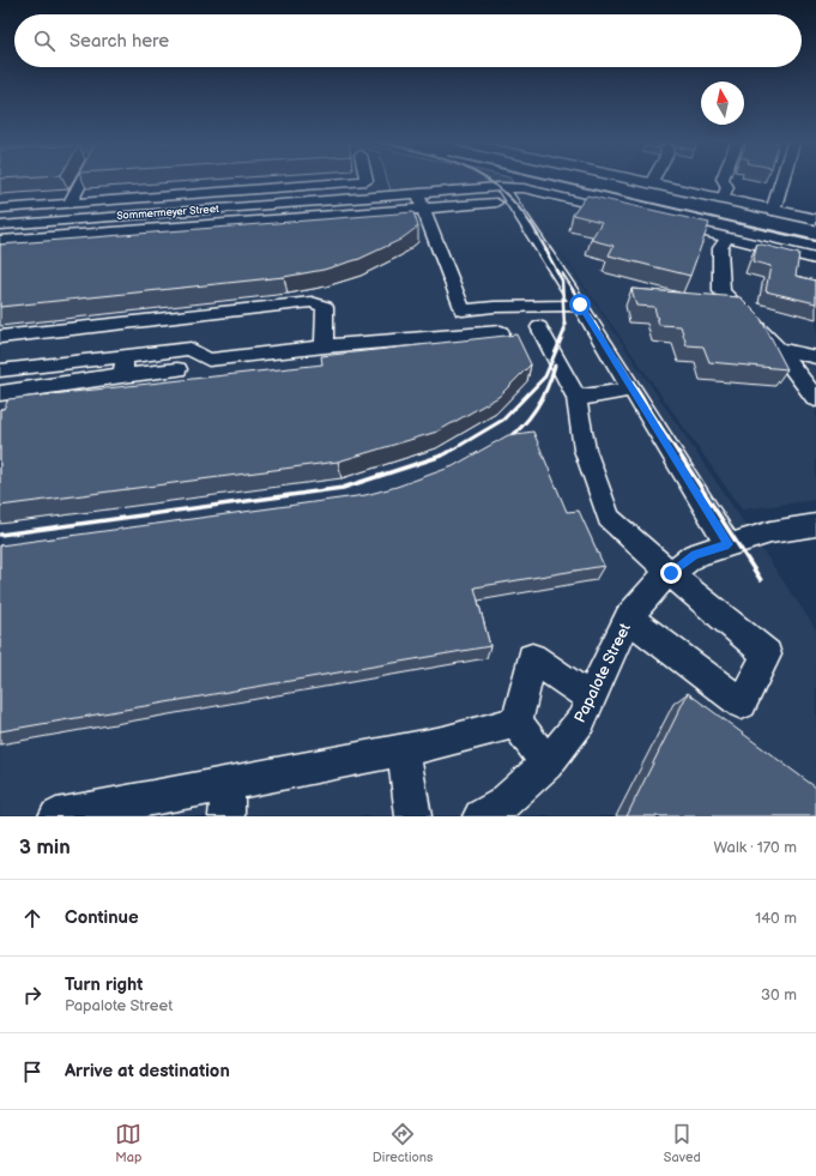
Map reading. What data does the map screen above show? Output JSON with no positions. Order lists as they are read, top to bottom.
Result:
{
  "streets": {
    "street": ["Sommermeyer Street", "Papalote Street"]
  },
  "north": "top",
  "page": {
    "search": "Search here",
    "heading": ["3 min", "Walk · 170 m"],
    "list": [
      ["Continue", "140 m"],
      ["Turn right", "Papalote Street", "30 m"],
      "Arrive at destination"
    ],
    "nav": ["Map", "Directions", "Saved"]
  }
}
